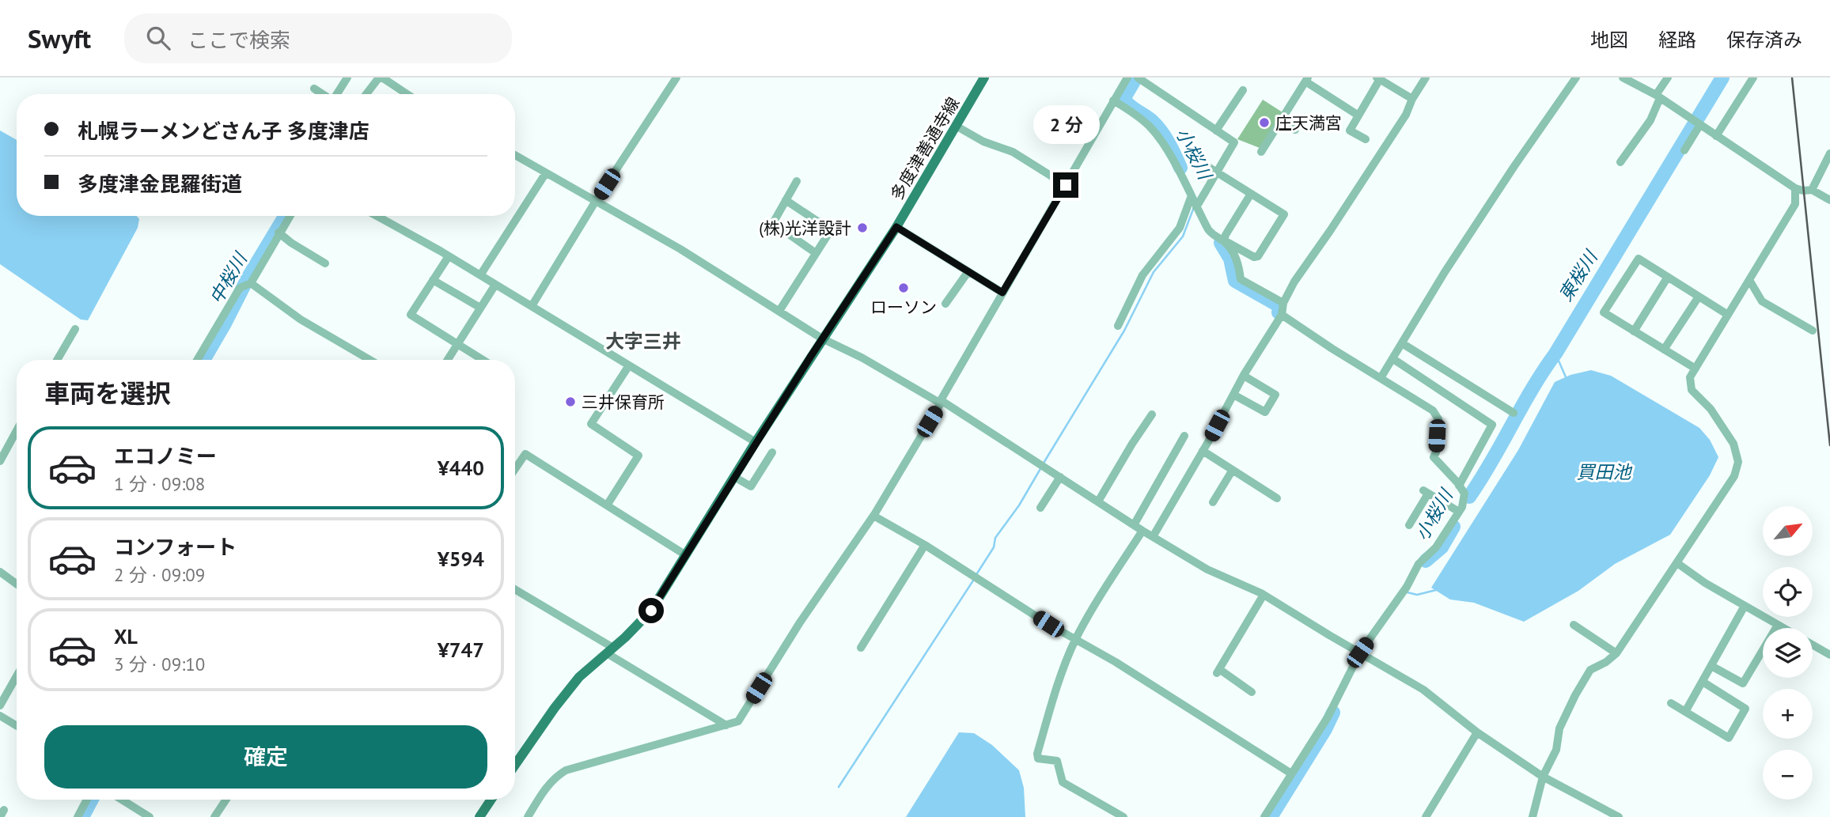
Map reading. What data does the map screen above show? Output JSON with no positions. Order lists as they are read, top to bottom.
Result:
{
  "streets": {
    "main road": ["多度津善通寺線"]
  },
  "districts": ["大字三井"],
  "water": [
    "小桜川",
    "東桜川",
    "中桜川",
    "買田池"
  ],
  "places": [
    "庄天満宮",
    "(株)光洋設計",
    "ローソン",
    "三井保育所"
  ],
  "north": "top right",
  "page": {
    "header": "Swyft",
    "search": "ここで検索",
    "nav": ["地図", "経路", "保存済み"],
    "banner": ["札幌ラーメンどさん子 多度津店", "多度津金毘羅街道"],
    "bubble": "2 分",
    "heading": "車両を選択",
    "list": [
      {
        "name": "エコノミー",
        "note": "1 分 · 09:08",
        "value": "¥440"
      },
      {
        "name": "コンフォート",
        "note": "2 分 · 09:09",
        "value": "¥594"
      },
      {
        "name": "XL",
        "note": "3 分 · 09:10",
        "value": "¥747"
      }
    ],
    "map_buttons": ["+", "−"],
    "buttons": "確定"
  }
}
